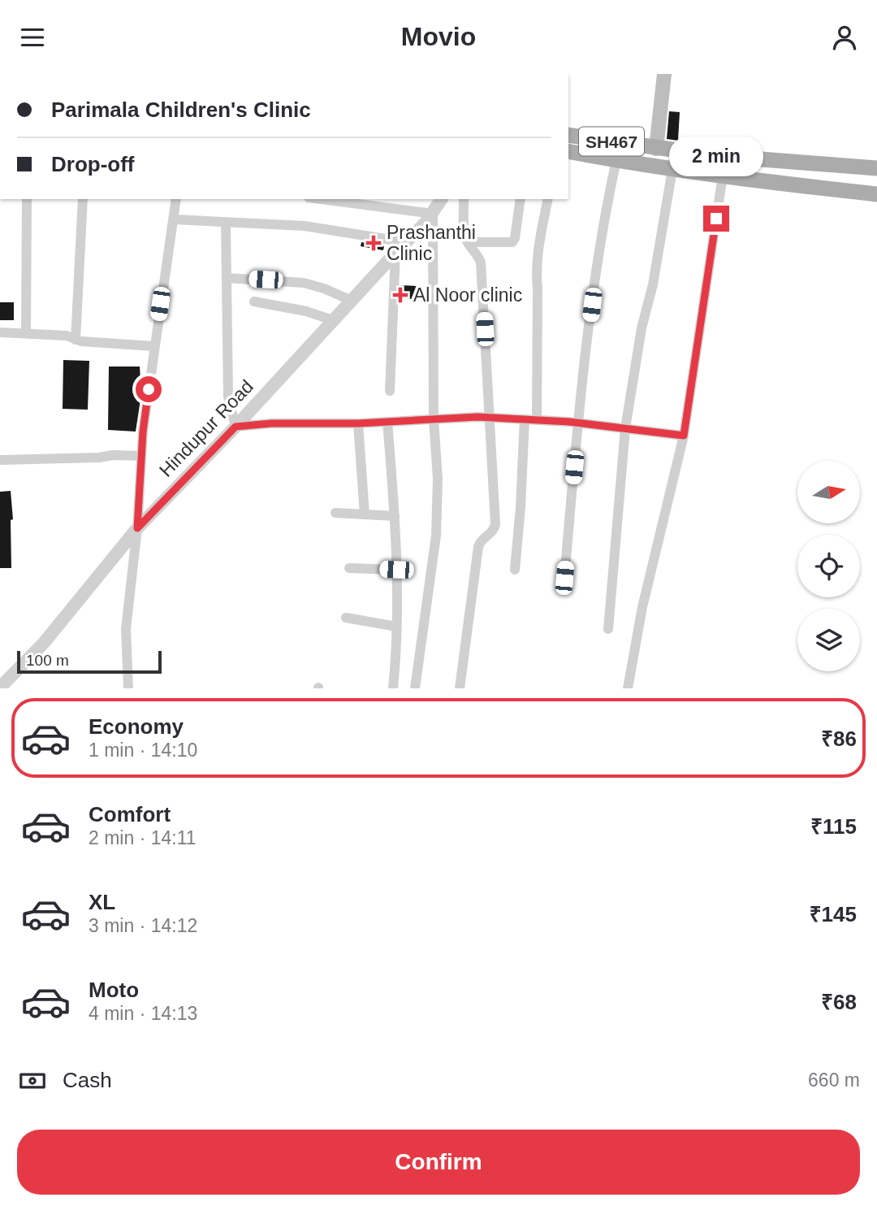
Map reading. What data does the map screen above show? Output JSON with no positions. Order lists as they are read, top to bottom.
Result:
{
  "streets": {
    "main road": ["SH467"],
    "street": ["Hindupur Road"]
  },
  "places": {
    "health": ["Prashanthi Clinic", "Al Noor clinic"]
  },
  "scale_bar": "100 m",
  "north": "right",
  "page": {
    "header": "Movio",
    "banner": ["Parimala Children's Clinic", "Drop-off"],
    "bubble": "2 min",
    "scale": "100 m",
    "list": [
      {
        "name": "Economy",
        "note": "1 min · 14:10",
        "value": "₹86"
      },
      {
        "name": "Comfort",
        "note": "2 min · 14:11",
        "value": "₹115"
      },
      {
        "name": "XL",
        "note": "3 min · 14:12",
        "value": "₹145"
      },
      {
        "name": "Moto",
        "note": "4 min · 14:13",
        "value": "₹68"
      }
    ],
    "pay": ["Cash", "660 m"],
    "buttons": "Confirm"
  }
}
